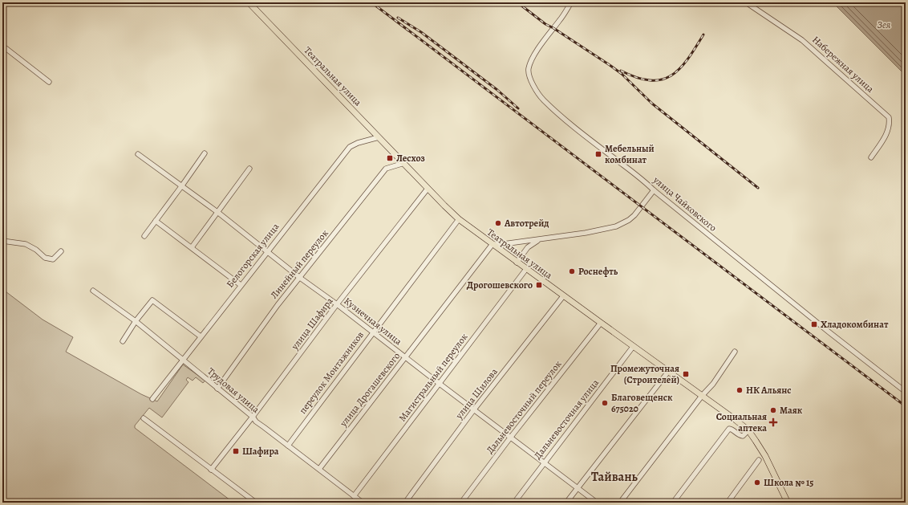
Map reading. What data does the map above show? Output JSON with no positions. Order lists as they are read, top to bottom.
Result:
{
  "streets": {
    "main road": ["Театральная улица"],
    "street": [
      "Набережная улица",
      "улица Чайковского",
      "Белогорская улица",
      "Линейный переулок",
      "Кузнечная улица",
      "улица Шафира",
      "переулок Монтажников",
      "Магистральный переулок",
      "улица Дрогашевского",
      "Трудовая улица",
      "улица Шилова",
      "Дальневосточный переулок",
      "Дальневосточная улица"
    ]
  },
  "crossings": [
    ["Театральная улица", "Белогорская улица"],
    ["Театральная улица", "Линейный переулок"],
    ["Театральная улица", "улица Шафира"],
    ["Театральная улица", "переулок Монтажников"],
    ["Театральная улица", "Магистральный переулок"],
    ["Театральная улица", "улица Дрогашевского"],
    ["Театральная улица", "улица Шилова"],
    ["Театральная улица", "Дальневосточный переулок"],
    ["Театральная улица", "Дальневосточная улица"],
    ["Белогорская улица", "Кузнечная улица"],
    ["Белогорская улица", "Трудовая улица"],
    ["Линейный переулок", "Кузнечная улица"],
    ["Линейный переулок", "Трудовая улица"],
    ["Кузнечная улица", "улица Шафира"],
    ["Кузнечная улица", "переулок Монтажников"],
    ["Кузнечная улица", "Магистральный переулок"],
    ["Кузнечная улица", "улица Дрогашевского"],
    ["Кузнечная улица", "улица Шилова"],
    ["Кузнечная улица", "Дальневосточный переулок"],
    ["Кузнечная улица", "Дальневосточная улица"],
    ["улица Шафира", "Трудовая улица"],
    ["переулок Монтажников", "Трудовая улица"],
    ["Магистральный переулок", "Трудовая улица"],
    ["улица Дрогашевского", "Трудовая улица"]
  ],
  "districts": ["Тайвань"],
  "water": ["Зея"],
  "places": {
    "transit": [
      "Мебельный комбинат",
      "Лесхоз",
      "Дрогошевского",
      "Хладокомбинат",
      "Промежуточная (Строителей)",
      "Шафира"
    ],
    "other": [
      "Автотрейд",
      "Роснефть",
      "НК Альянс",
      "Благовещенск 675020",
      "Маяк",
      "Школа № 15"
    ],
    "health": ["Социальная аптека"]
  }
}
